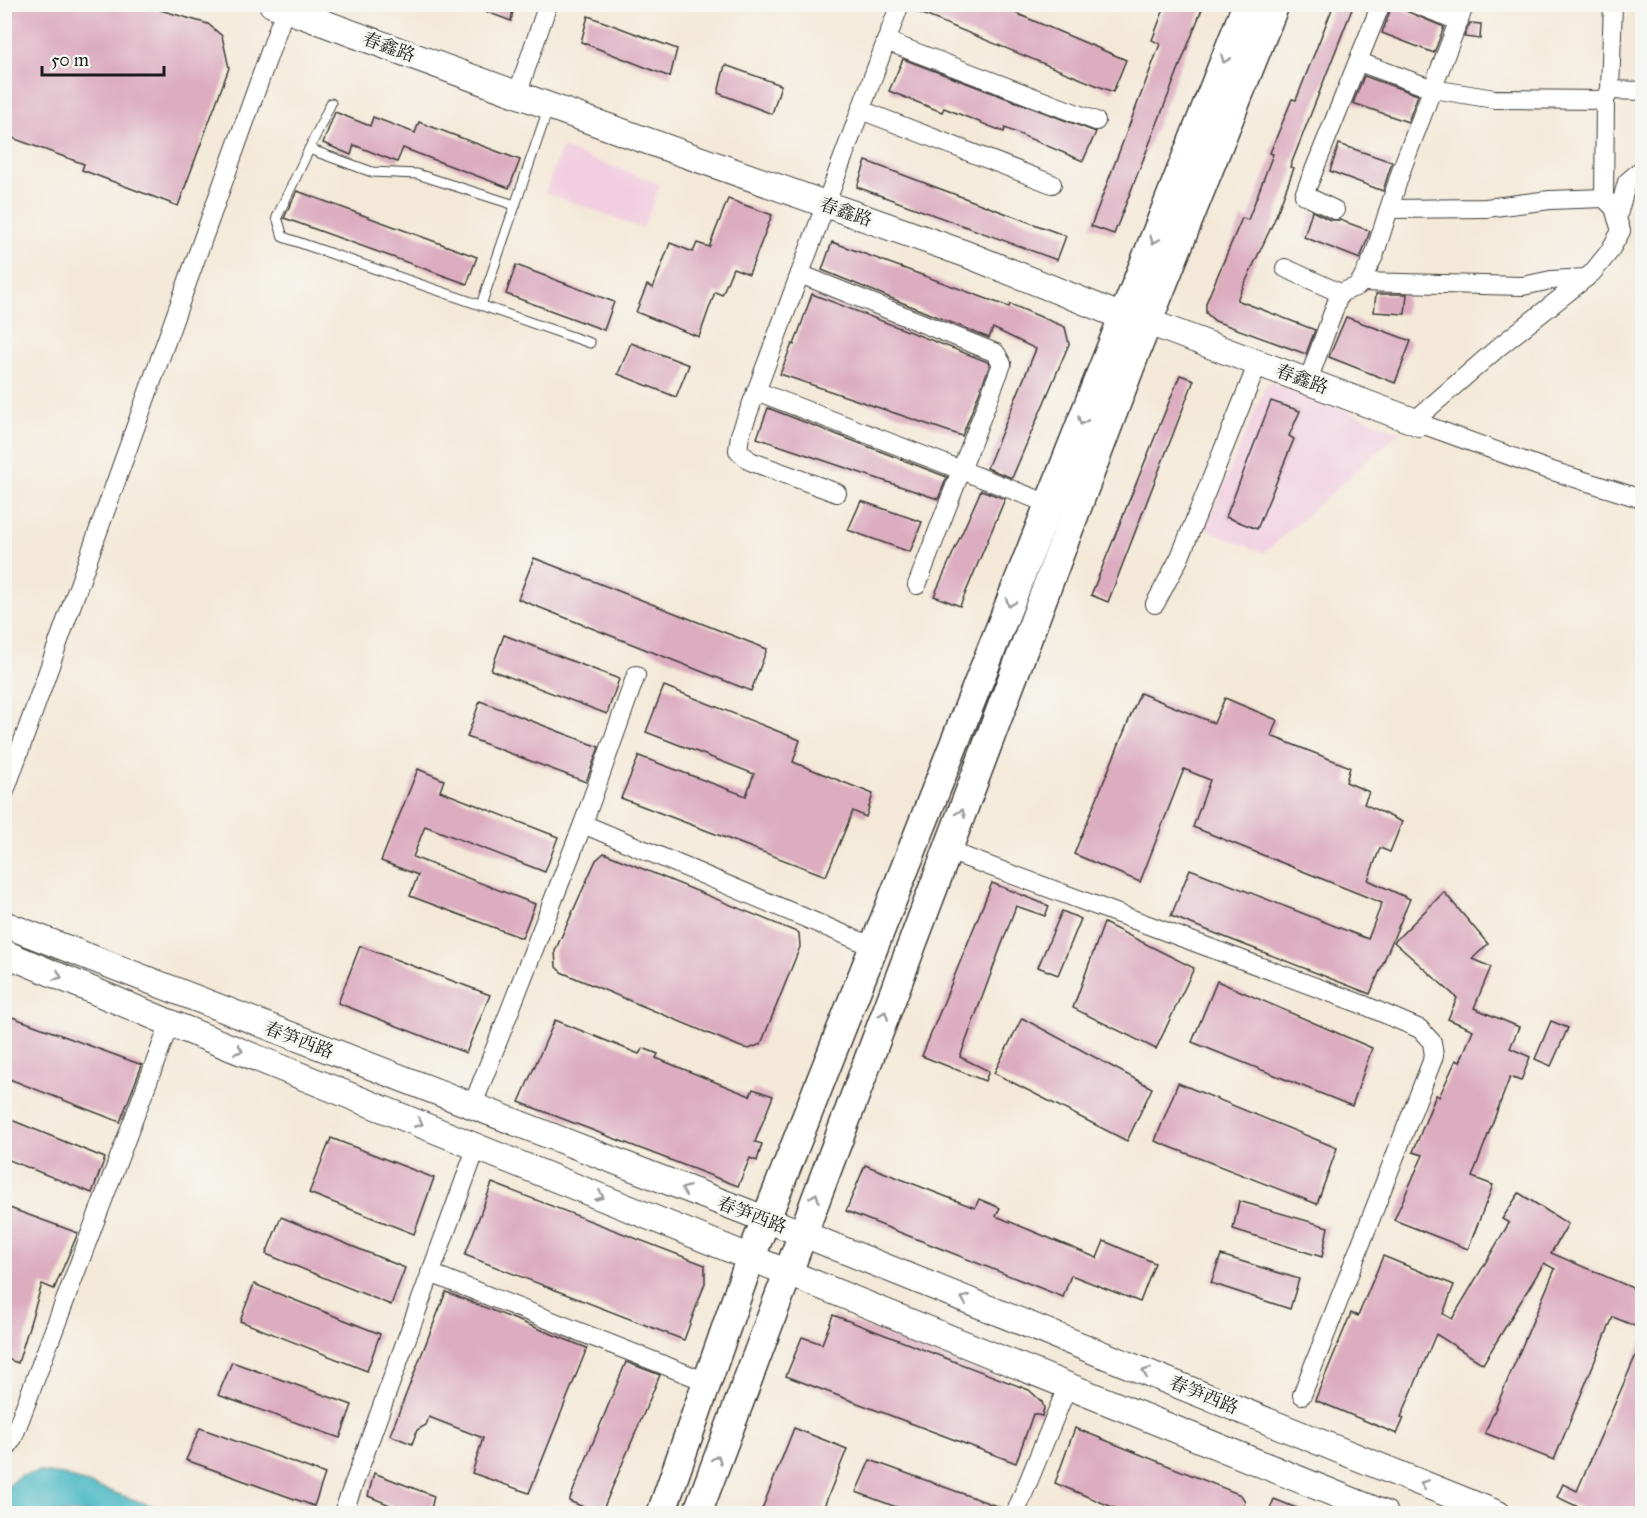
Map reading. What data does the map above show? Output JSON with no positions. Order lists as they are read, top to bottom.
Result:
{
  "streets": {
    "main road": ["春鑫路", "春笋西路"]
  },
  "scale_bar": "50 m"
}
